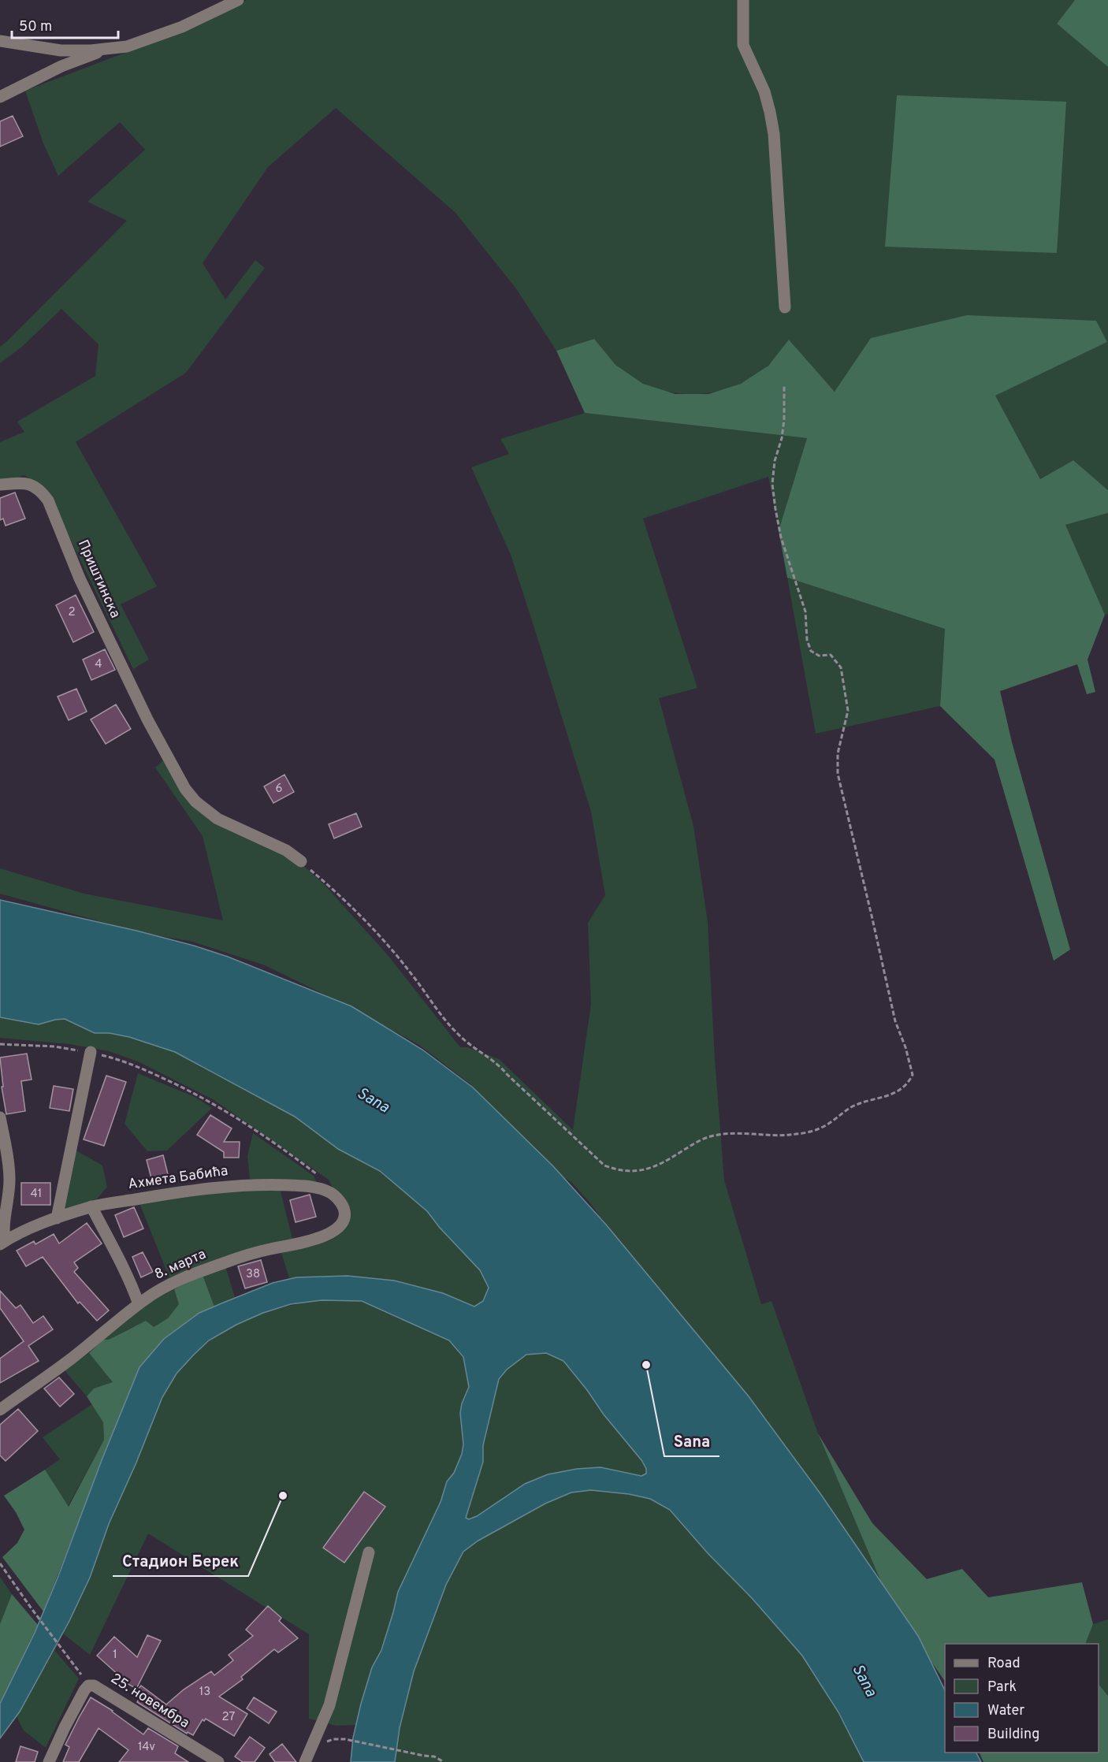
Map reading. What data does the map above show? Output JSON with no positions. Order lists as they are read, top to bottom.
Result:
{
  "streets": {
    "street": [
      "Приштинска",
      "Ахмета Бабића",
      "8. марта",
      "25. новембра"
    ]
  },
  "crossings": [
    ["Ахмета Бабића", "8. марта"]
  ],
  "water": ["Sana"],
  "places": ["Sana", "Стадион Берек"],
  "house_numbers": [
    "2",
    "4",
    "6",
    "41",
    "38",
    "1",
    "13",
    "27",
    "14v"
  ],
  "legend": [
    "Road",
    "Park",
    "Water",
    "Building"
  ],
  "scale_bar": "50 m"
}
